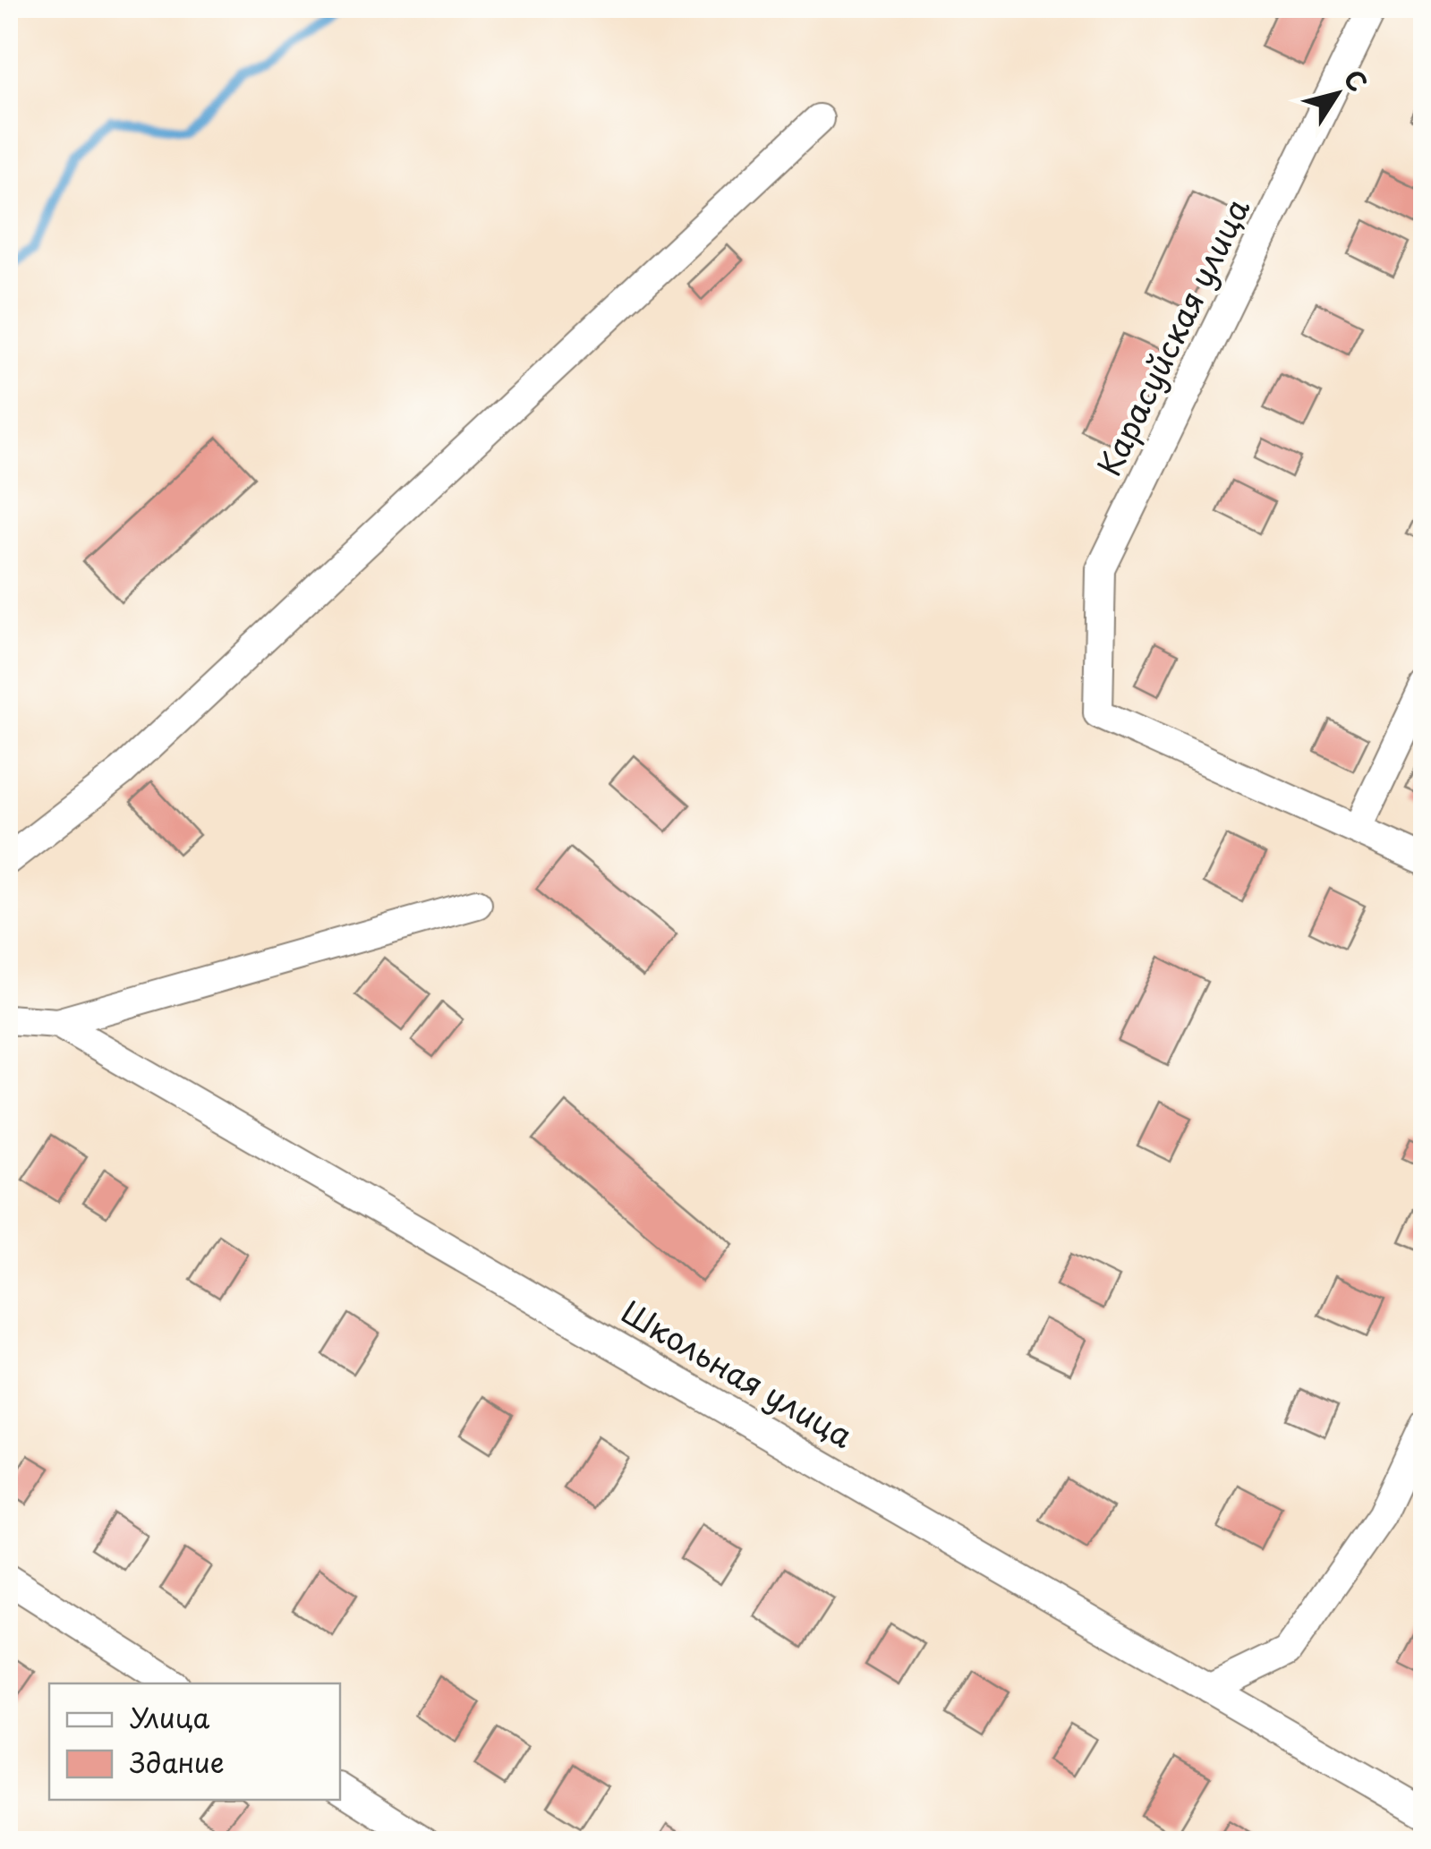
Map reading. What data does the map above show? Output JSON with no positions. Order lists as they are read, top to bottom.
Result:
{
  "streets": {
    "street": ["Карасуйская улица", "Школьная улица"]
  },
  "legend": ["Улица", "Здание"],
  "north": "top right"
}
